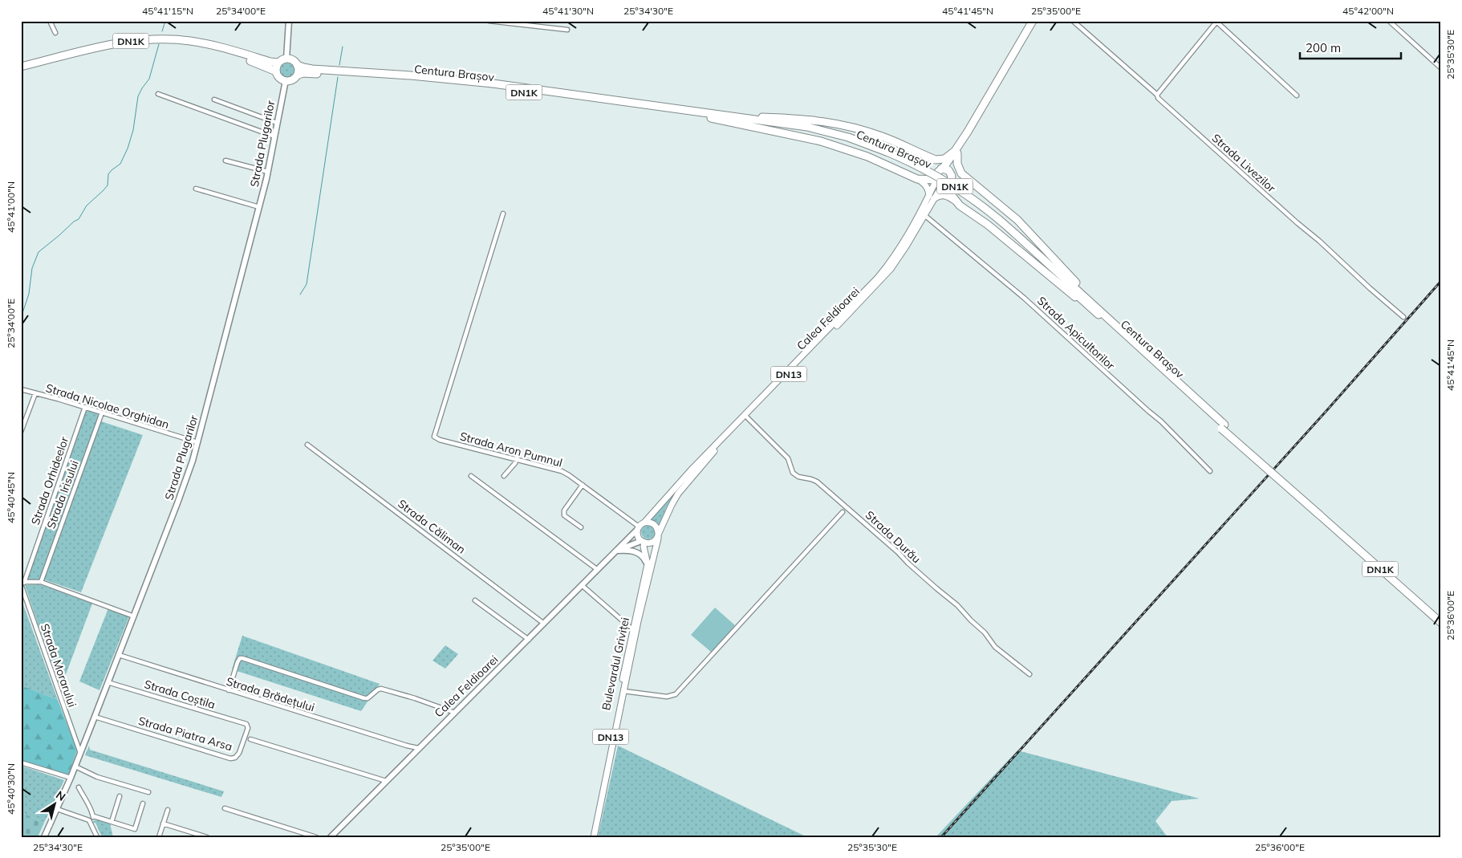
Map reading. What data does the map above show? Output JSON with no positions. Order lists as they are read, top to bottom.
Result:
{
  "streets": {
    "highway": ["DN1K", "Centura Brașov", "DN13"],
    "main road": ["Calea Feldioarei", "Bulevardul Griviței"],
    "street": [
      "Strada Plugarilor",
      "Strada Livezilor",
      "Strada Apicultorilor",
      "Strada Nicolae Orghidan",
      "Strada Aron Pumnul",
      "Strada Orhideelor",
      "Strada Irisului",
      "Strada Căliman",
      "Strada Durău",
      "Strada Morarului",
      "Strada Coștila",
      "Strada Brădețului",
      "Strada Piatra Arsa"
    ]
  },
  "crossings": [
    ["DN1K", "Centura Brașov"],
    ["DN1K", "Strada Plugarilor"],
    ["Centura Brașov", "Strada Plugarilor"],
    ["Strada Plugarilor", "Strada Nicolae Orghidan"],
    ["Strada Plugarilor", "Strada Morarului"],
    ["Strada Plugarilor", "Strada Coștila"],
    ["Strada Plugarilor", "Strada Brădețului"],
    ["Strada Plugarilor", "Strada Piatra Arsa"],
    ["Calea Feldioarei", "Strada Apicultorilor"],
    ["Calea Feldioarei", "DN13"],
    ["Calea Feldioarei", "Strada Aron Pumnul"],
    ["Calea Feldioarei", "Strada Căliman"],
    ["Calea Feldioarei", "Strada Durău"],
    ["Calea Feldioarei", "Bulevardul Griviței"],
    ["Calea Feldioarei", "Strada Brădețului"],
    ["DN13", "Strada Aron Pumnul"],
    ["DN13", "Bulevardul Griviței"],
    ["Strada Nicolae Orghidan", "Strada Orhideelor"],
    ["Strada Nicolae Orghidan", "Strada Irisului"],
    ["Strada Aron Pumnul", "Bulevardul Griviței"],
    ["Strada Orhideelor", "Strada Morarului"],
    ["Strada Coștila", "Strada Piatra Arsa"]
  ],
  "scale_bar": "200 m",
  "north": "top right",
  "coordinates": [
    "45°41'15\"N",
    "25°34'00\"E",
    "45°41'30\"N",
    "25°34'30\"E",
    "45°41'45\"N",
    "25°35'00\"E",
    "45°42'00\"N",
    "25°35'30\"E",
    "45°41'00\"N",
    "45°40'45\"N",
    "25°36'00\"E",
    "45°40'30\"N"
  ]
}
